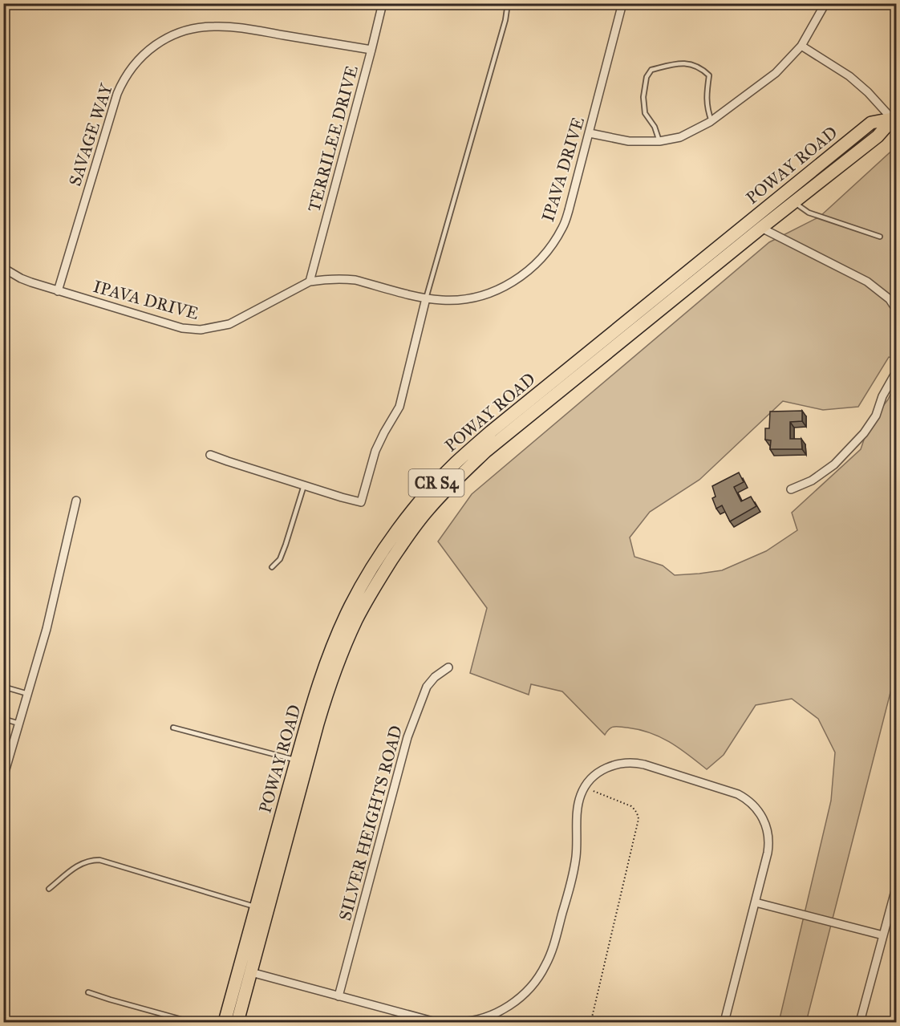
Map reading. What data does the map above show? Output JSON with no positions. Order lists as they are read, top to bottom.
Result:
{
  "streets": {
    "main road": ["POWAY ROAD", "CR S4"],
    "street": [
      "SAVAGE WAY",
      "TERRILEE DRIVE",
      "IPAVA DRIVE",
      "SILVER HEIGHTS ROAD"
    ]
  },
  "crossings": [
    ["SAVAGE WAY", "TERRILEE DRIVE"],
    ["SAVAGE WAY", "IPAVA DRIVE"],
    ["TERRILEE DRIVE", "IPAVA DRIVE"]
  ]
}
